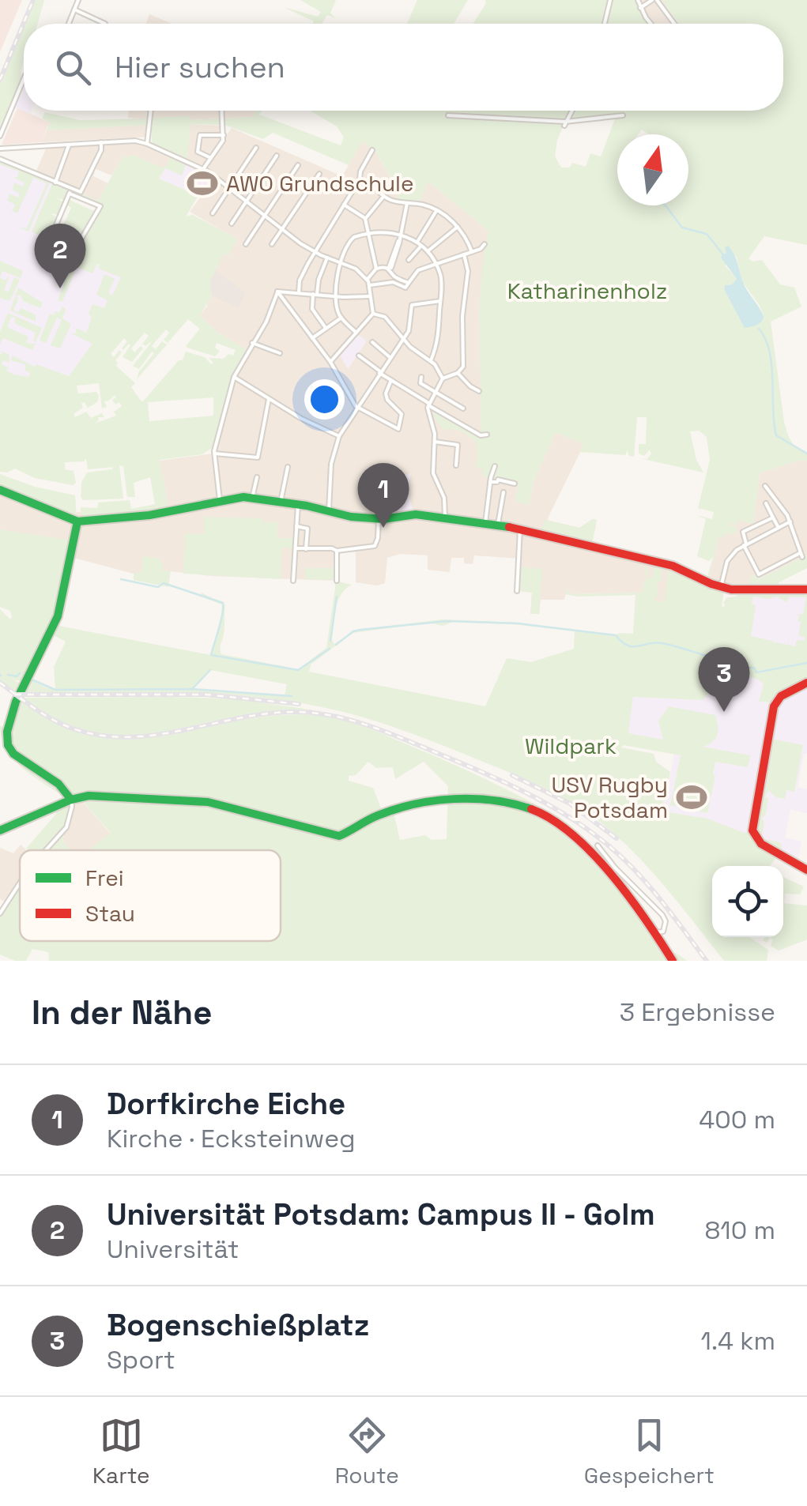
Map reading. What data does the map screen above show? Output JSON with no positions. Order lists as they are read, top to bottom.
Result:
{
  "parks": ["Katharinenholz", "Wildpark"],
  "places": {
    "sports": ["AWO Grundschule", "USV Rugby Potsdam"]
  },
  "legend": ["Frei", "Stau"],
  "north": "top",
  "page": {
    "search": "Hier suchen",
    "pins": ["2", "1", "3"],
    "heading": ["In der Nähe", "3 Ergebnisse"],
    "list": [
      {
        "mark": "1",
        "name": "Dorfkirche Eiche",
        "note": "Kirche · Ecksteinweg",
        "value": "400 m"
      },
      {
        "mark": "2",
        "name": "Universität Potsdam: Campus II - Golm",
        "note": "Universität",
        "value": "810 m"
      },
      {
        "mark": "3",
        "name": "Bogenschießplatz",
        "note": "Sport",
        "value": "1.4 km"
      }
    ],
    "nav": ["Karte", "Route", "Gespeichert"]
  }
}
